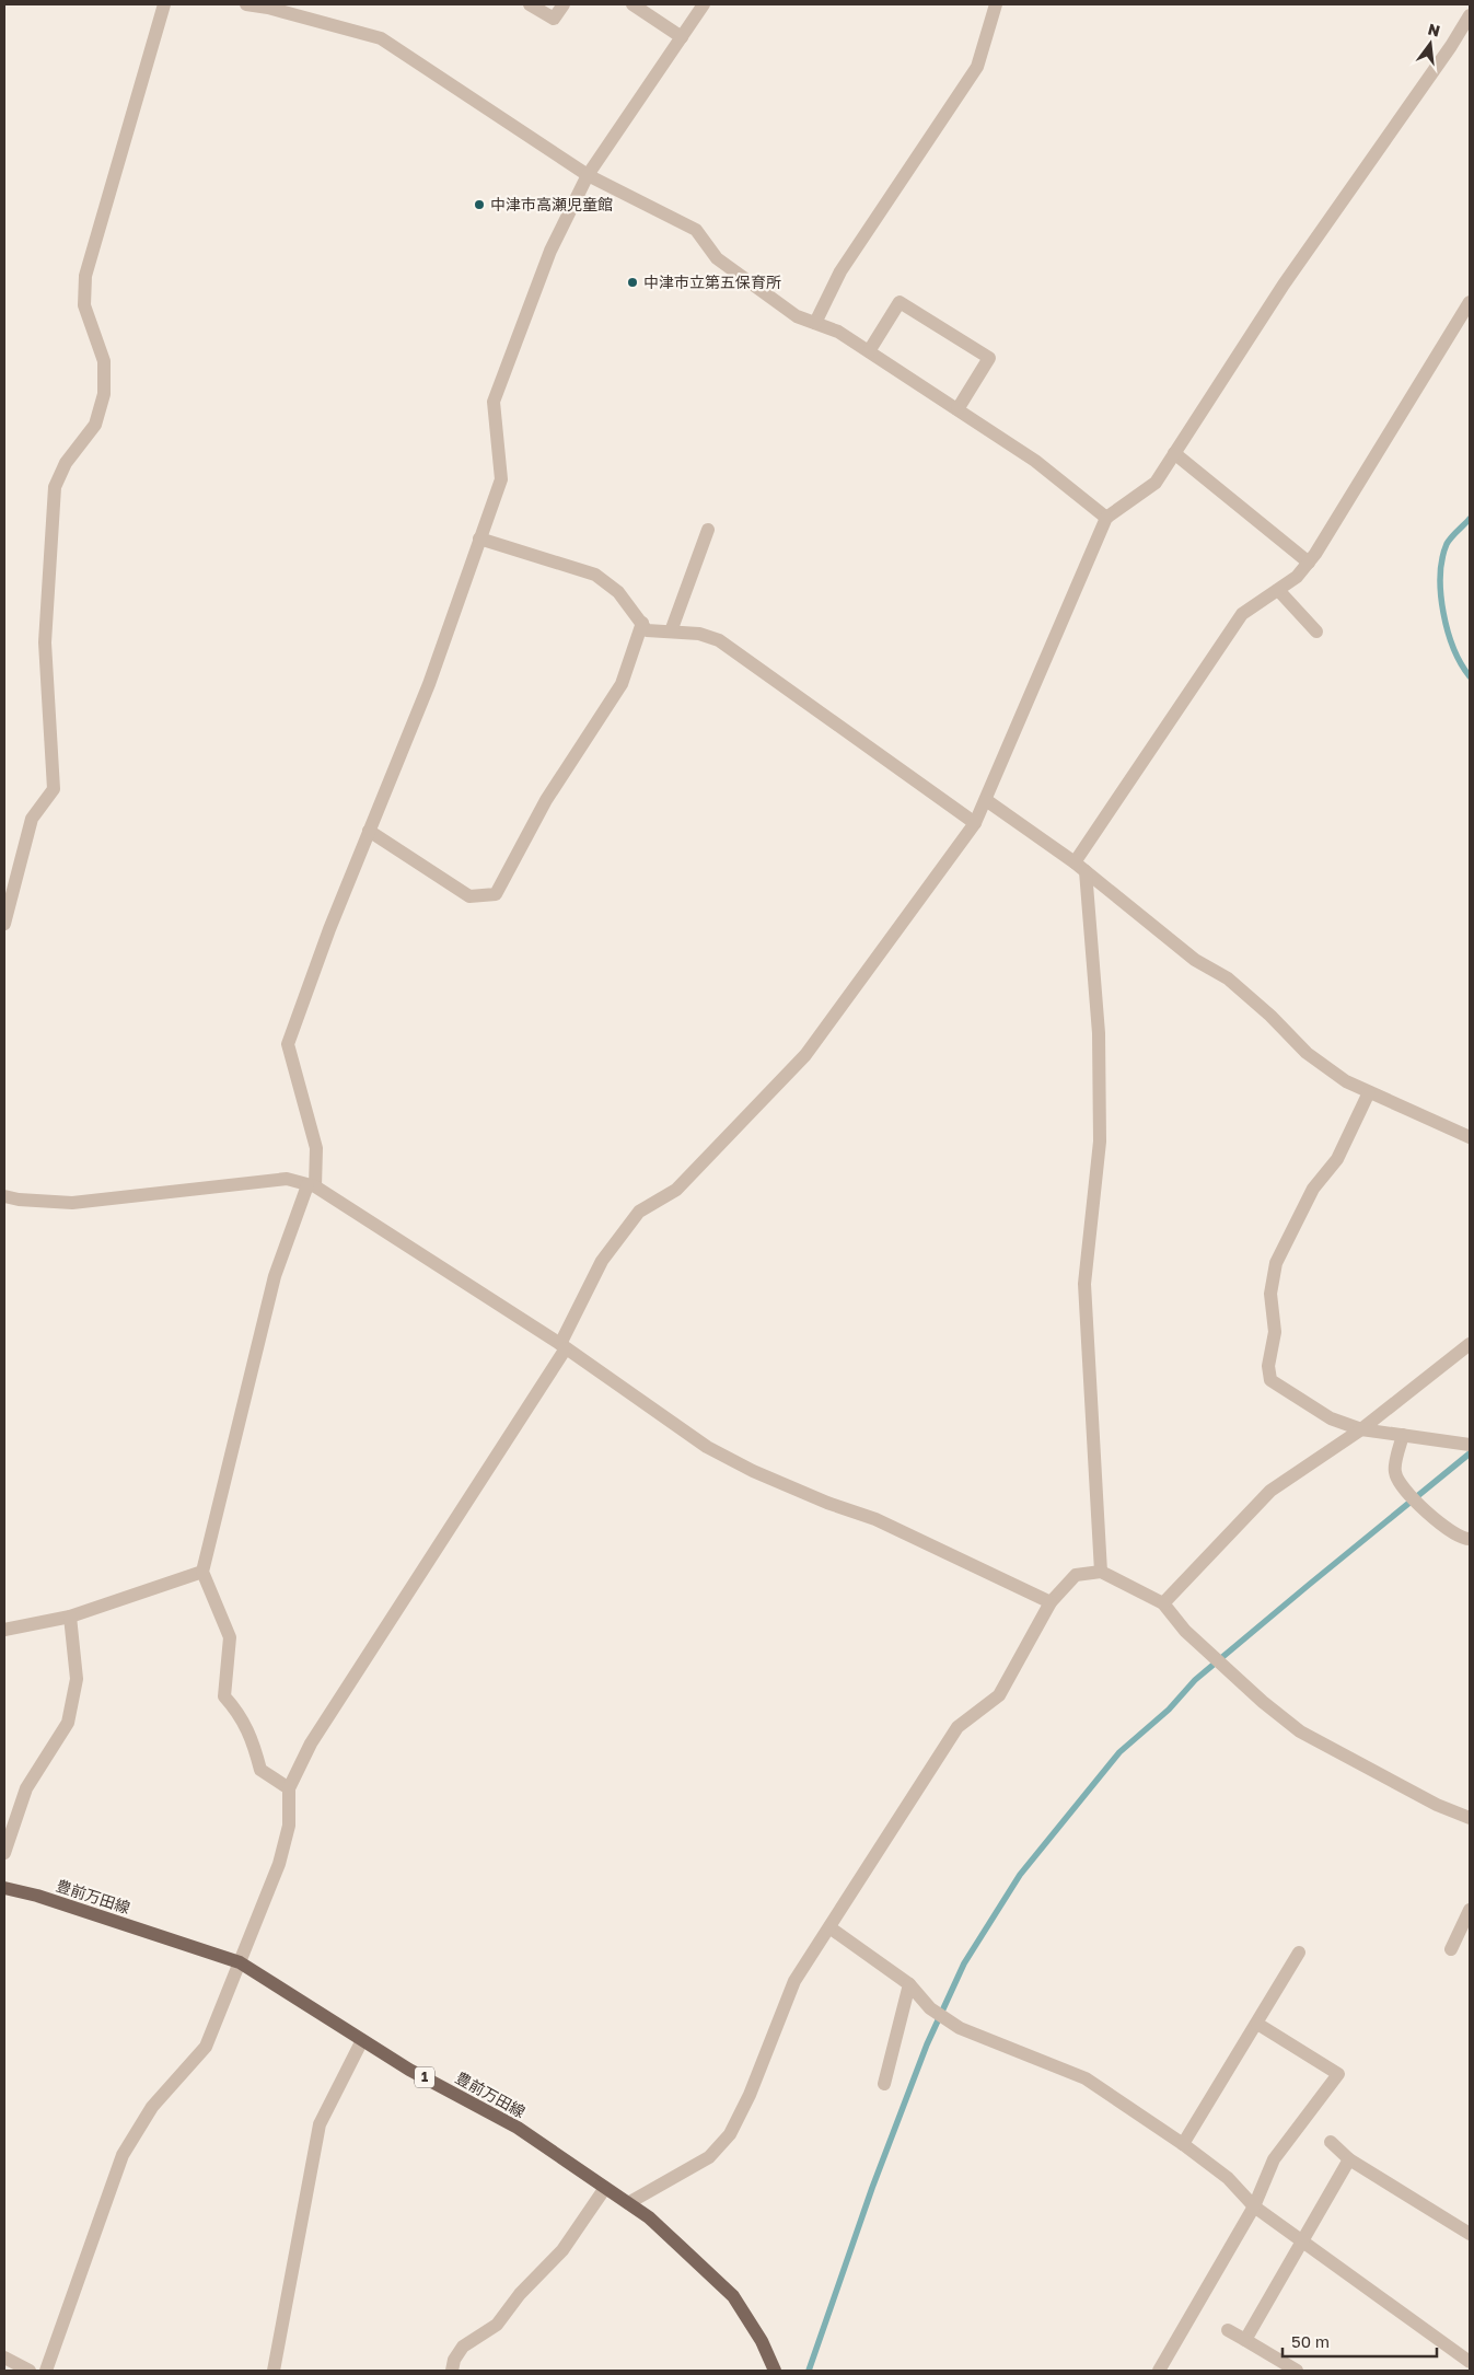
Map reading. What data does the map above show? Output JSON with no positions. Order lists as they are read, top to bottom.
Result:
{
  "streets": {
    "main road": ["豊前万田線", "1"]
  },
  "places": ["中津市高瀬児童館", "中津市立第五保育所"],
  "scale_bar": "50 m",
  "north": "top"
}
